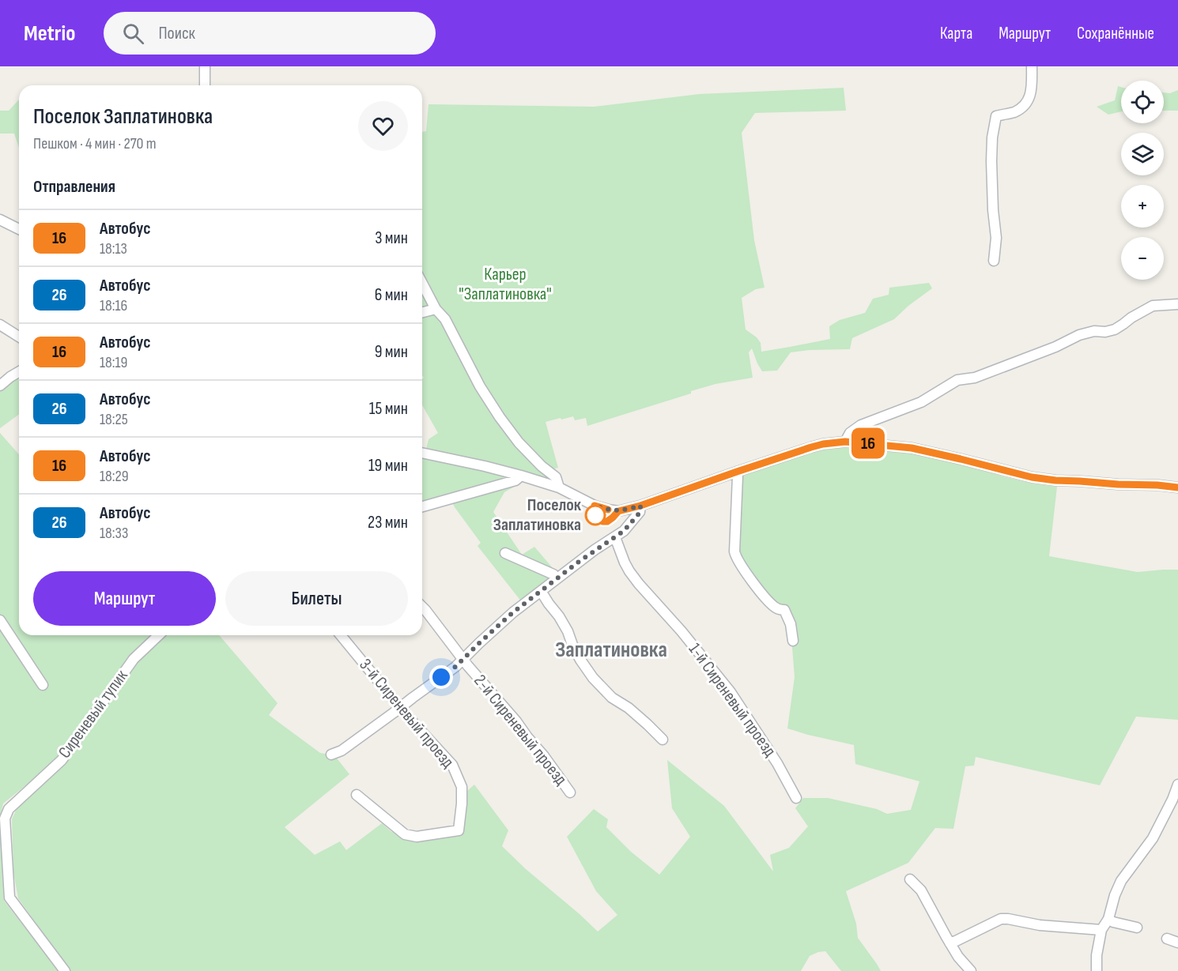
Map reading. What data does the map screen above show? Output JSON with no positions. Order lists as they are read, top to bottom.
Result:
{
  "streets": {
    "street": [
      "1-й Сиреневый проезд",
      "3-й Сиреневый проезд",
      "Сиреневый тупик",
      "2-й Сиреневый проезд"
    ]
  },
  "districts": ["Заплатиновка"],
  "parks": ["Карьер \"Заплатиновка\""],
  "places": ["Поселок Заплатиновка"],
  "lines": ["bus line 16"],
  "page": {
    "header": "Metrio",
    "search": "Поиск",
    "nav": ["Карта", "Маршрут", "Сохранённые"],
    "on_map": "16",
    "map_buttons": ["+", "−"],
    "heading": [
      ["Поселок Заплатиновка", "Пешком · 4 мин · 270 m"],
      "Отправления"
    ],
    "list": [
      {
        "mark": "16",
        "name": "Автобус",
        "note": "18:13",
        "value": "3 мин"
      },
      {
        "mark": "26",
        "name": "Автобус",
        "note": "18:16",
        "value": "6 мин"
      },
      {
        "mark": "16",
        "name": "Автобус",
        "note": "18:19",
        "value": "9 мин"
      },
      {
        "mark": "26",
        "name": "Автобус",
        "note": "18:25",
        "value": "15 мин"
      },
      {
        "mark": "16",
        "name": "Автобус",
        "note": "18:29",
        "value": "19 мин"
      },
      {
        "mark": "26",
        "name": "Автобус",
        "note": "18:33",
        "value": "23 мин"
      }
    ],
    "buttons": ["Маршрут", "Билеты"]
  }
}
